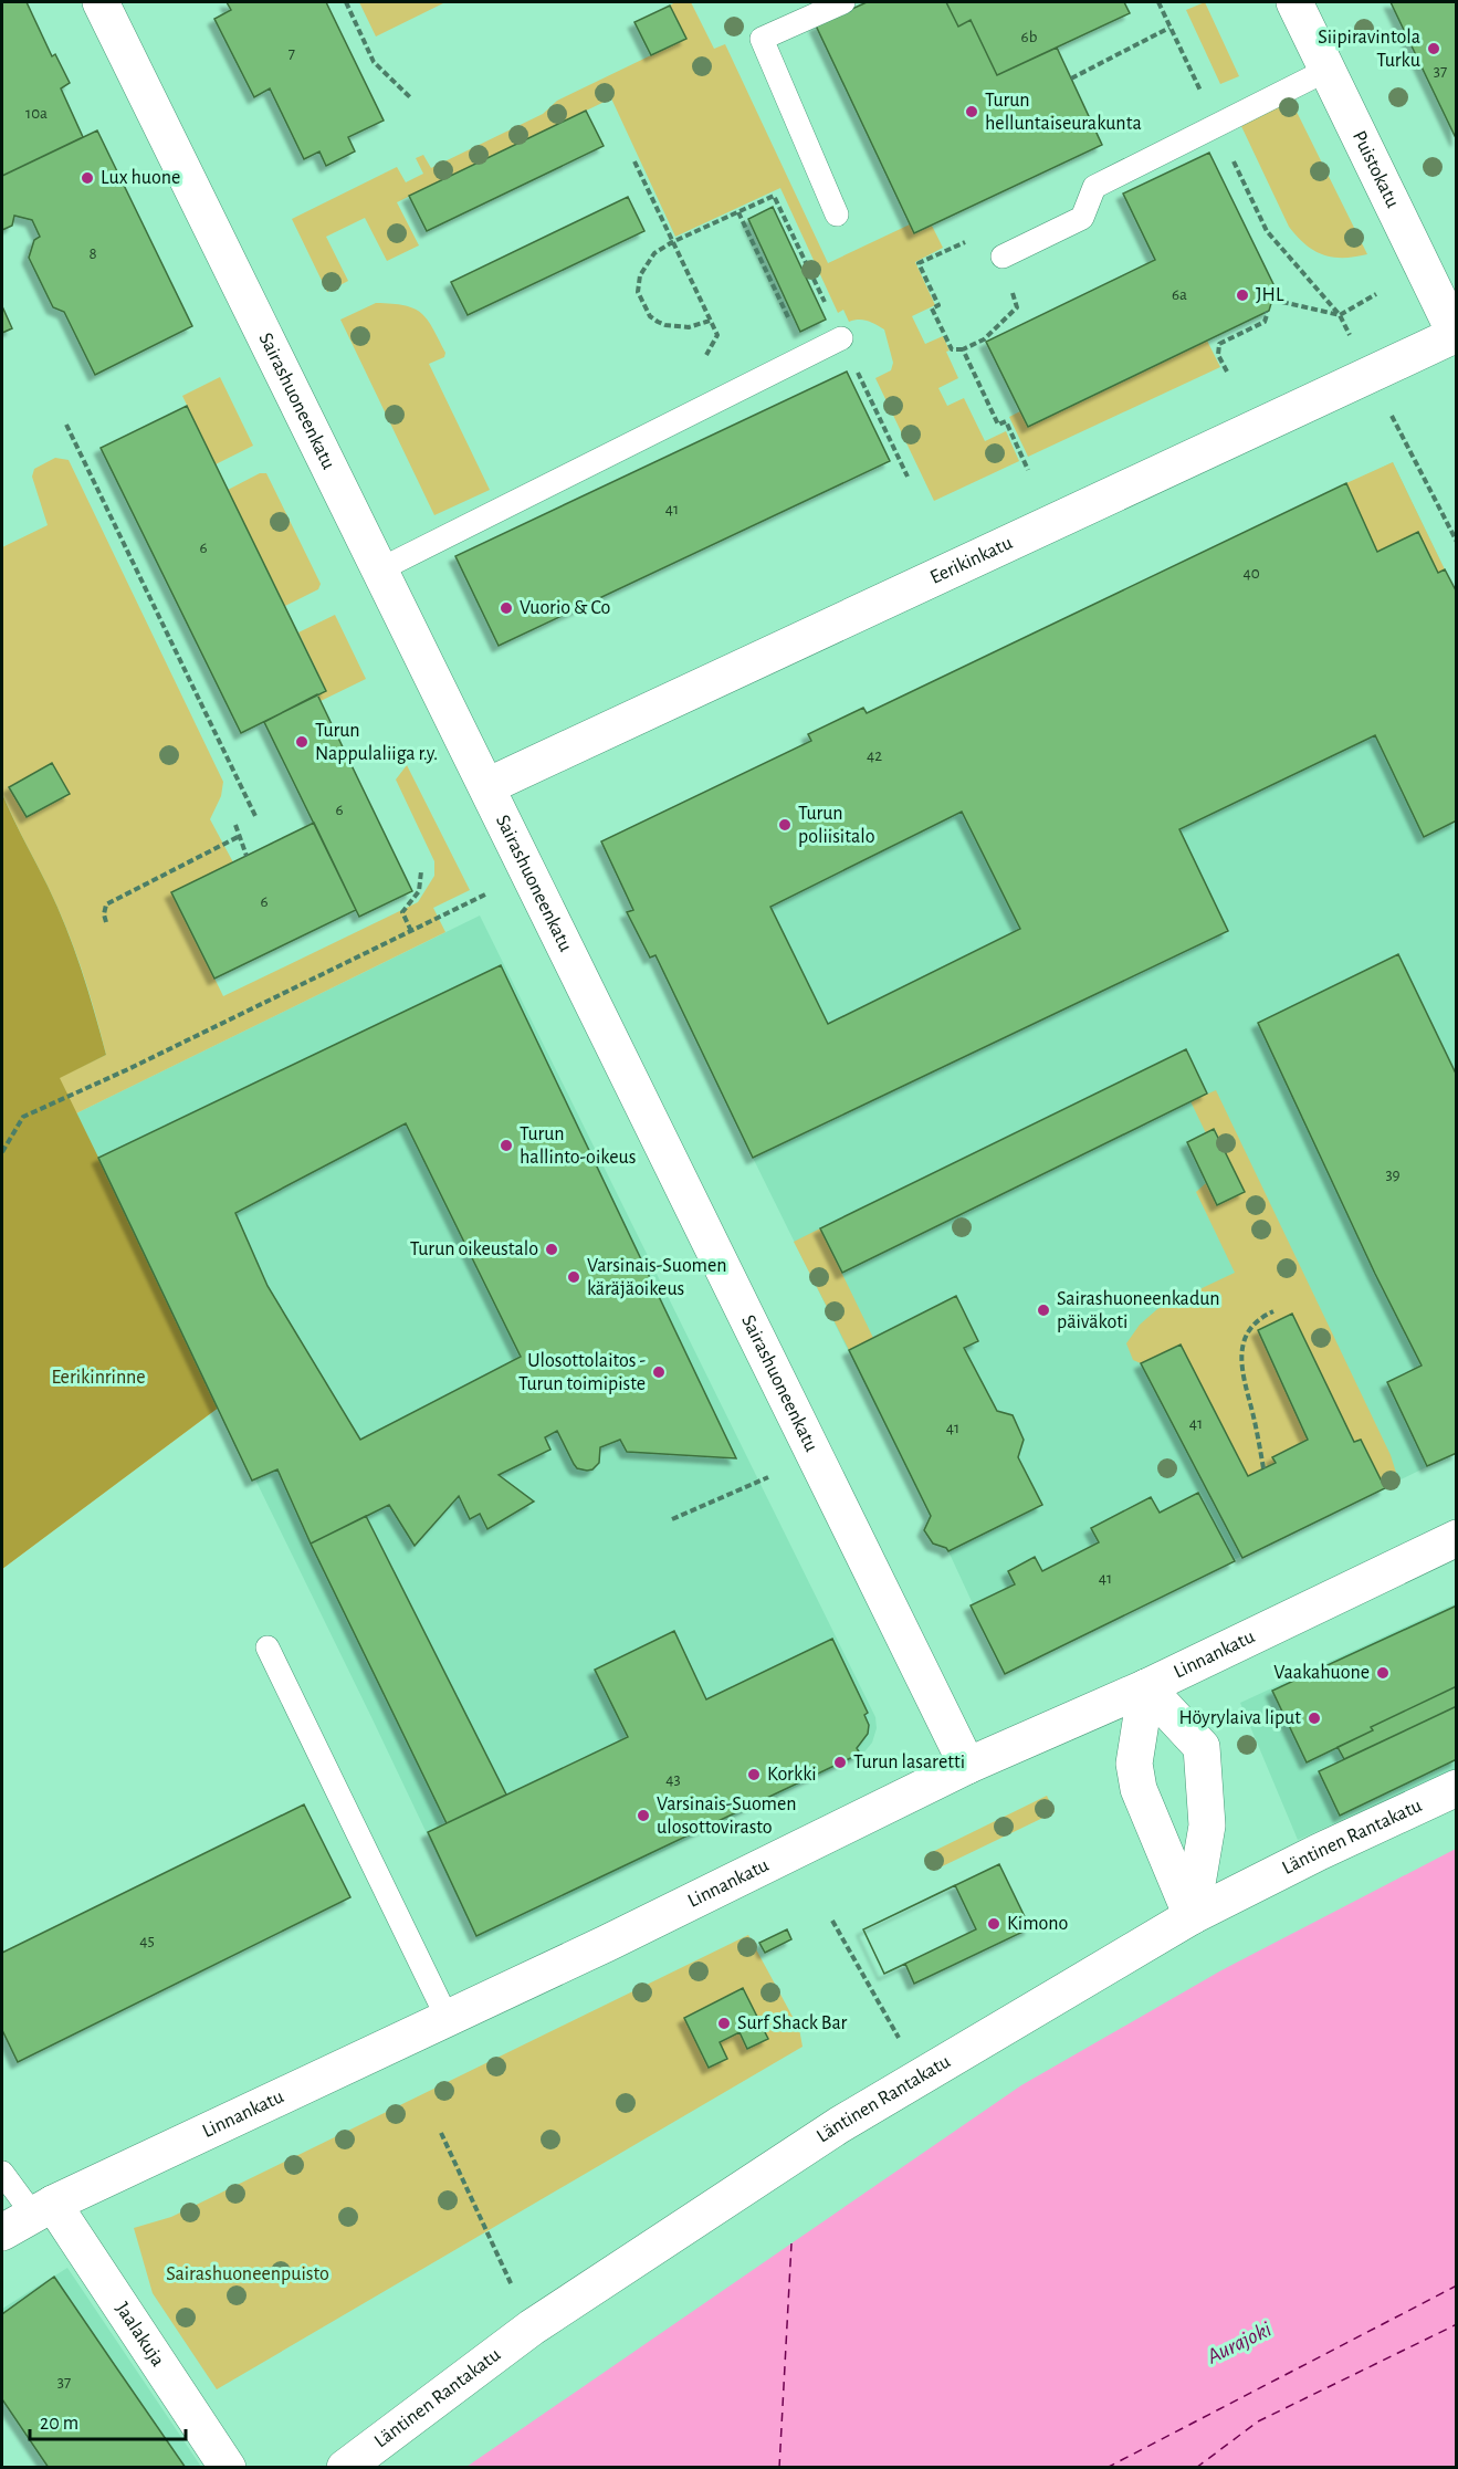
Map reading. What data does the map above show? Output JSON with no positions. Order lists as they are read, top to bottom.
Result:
{
  "streets": {
    "street": [
      "Puistokatu",
      "Sairashuoneenkatu",
      "Eerikinkatu",
      "Linnankatu",
      "Läntinen Rantakatu",
      "Jaalakuja"
    ]
  },
  "crossings": [
    ["Puistokatu", "Eerikinkatu"],
    ["Sairashuoneenkatu", "Eerikinkatu"],
    ["Sairashuoneenkatu", "Linnankatu"],
    ["Linnankatu", "Jaalakuja"]
  ],
  "water": ["Aurajoki"],
  "parks": ["Eerikinrinne", "Sairashuoneenpuisto"],
  "places": [
    "Siipiravintola Turku",
    "Turun helluntaiseurakunta",
    "Lux huone",
    "JHL",
    "Vuorio & Co",
    "Turun Nappulaliiga r.y.",
    "Turun poliisitalo",
    "Turun hallinto-oikeus",
    "Turun oikeustalo",
    "Varsinais-Suomen käräjäoikeus",
    "Sairashuoneenkadun päiväkoti",
    "Ulosottolaitos - Turun toimipiste",
    "Vaakahuone",
    "Höyrylaiva liput",
    "Turun lasaretti",
    "Korkki",
    "Varsinais-Suomen ulosottovirasto",
    "Kimono",
    "Surf Shack Bar"
  ],
  "house_numbers": [
    "6b",
    "7",
    "37",
    "10a",
    "8",
    "6a",
    "41",
    "6",
    "40",
    "42",
    "6",
    "6",
    "39",
    "41",
    "41",
    "41",
    "43",
    "45",
    "37"
  ],
  "scale_bar": "20 m"
}
